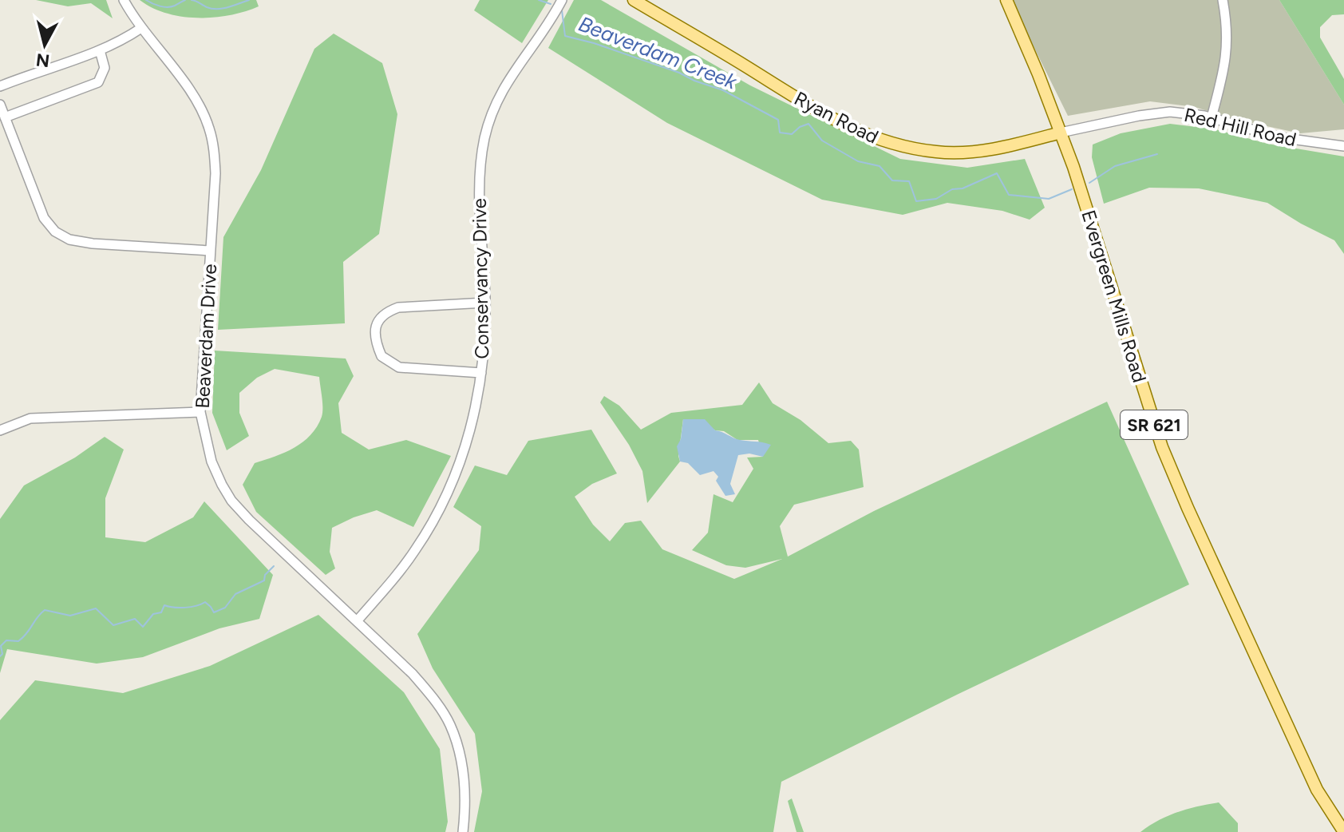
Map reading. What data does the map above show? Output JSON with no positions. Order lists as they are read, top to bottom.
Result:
{
  "streets": {
    "main road": ["Ryan Road", "Evergreen Mills Road", "SR 621"],
    "street": ["Red Hill Road", "Conservancy Drive", "Beaverdam Drive"]
  },
  "crossings": [
    ["Ryan Road", "Red Hill Road"],
    ["Ryan Road", "Evergreen Mills Road"],
    ["Red Hill Road", "Evergreen Mills Road"],
    ["Conservancy Drive", "Beaverdam Drive"]
  ],
  "water": ["Beaverdam Creek"],
  "north": "bottom"
}
